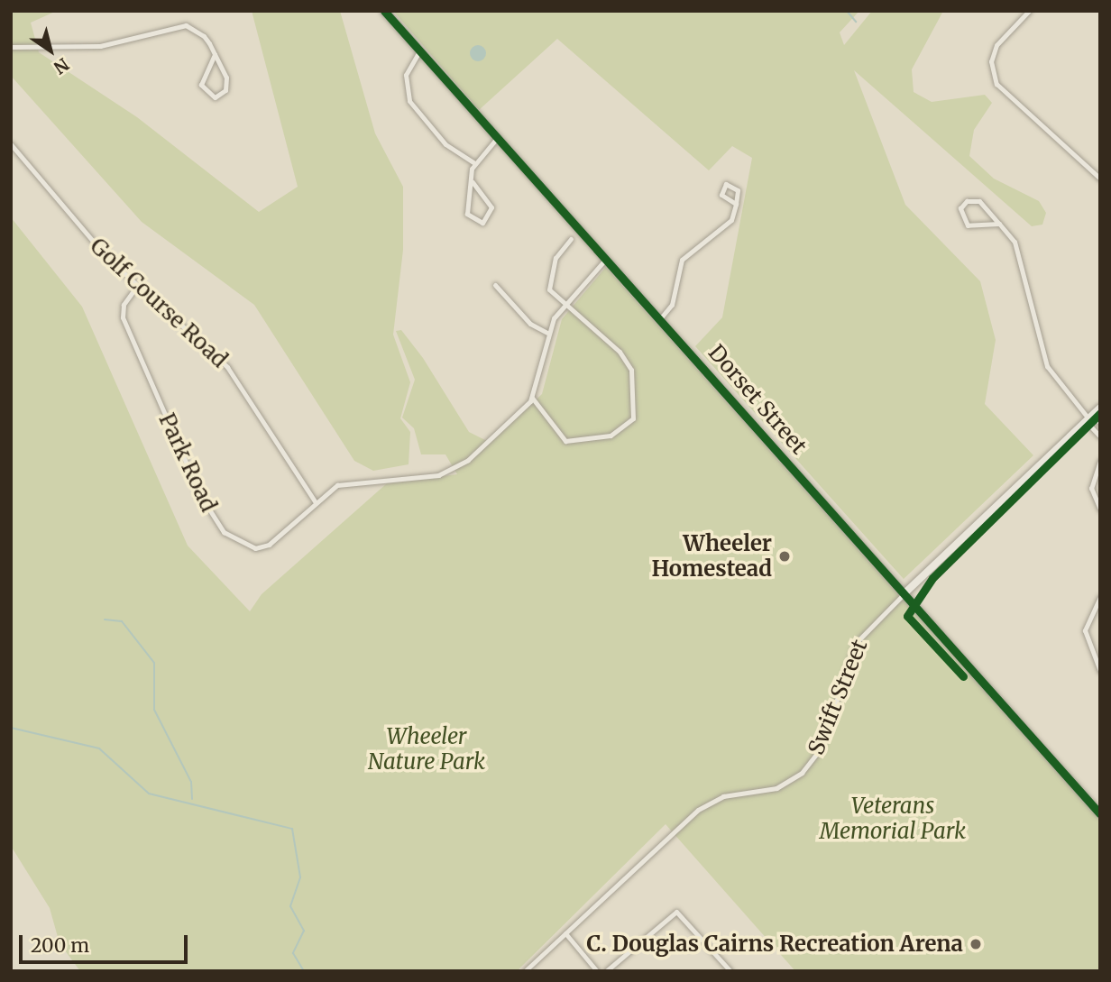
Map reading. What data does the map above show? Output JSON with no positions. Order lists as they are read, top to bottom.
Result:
{
  "streets": {
    "street": [
      "Golf Course Road",
      "Dorset Street",
      "Park Road",
      "Swift Street"
    ]
  },
  "crossings": [
    ["Golf Course Road", "Park Road"],
    ["Dorset Street", "Swift Street"]
  ],
  "parks": ["Wheeler Nature Park", "Veterans Memorial Park"],
  "places": ["Wheeler Homestead", "C. Douglas Cairns Recreation Arena"],
  "scale_bar": "200 m",
  "north": "bottom right"
}
